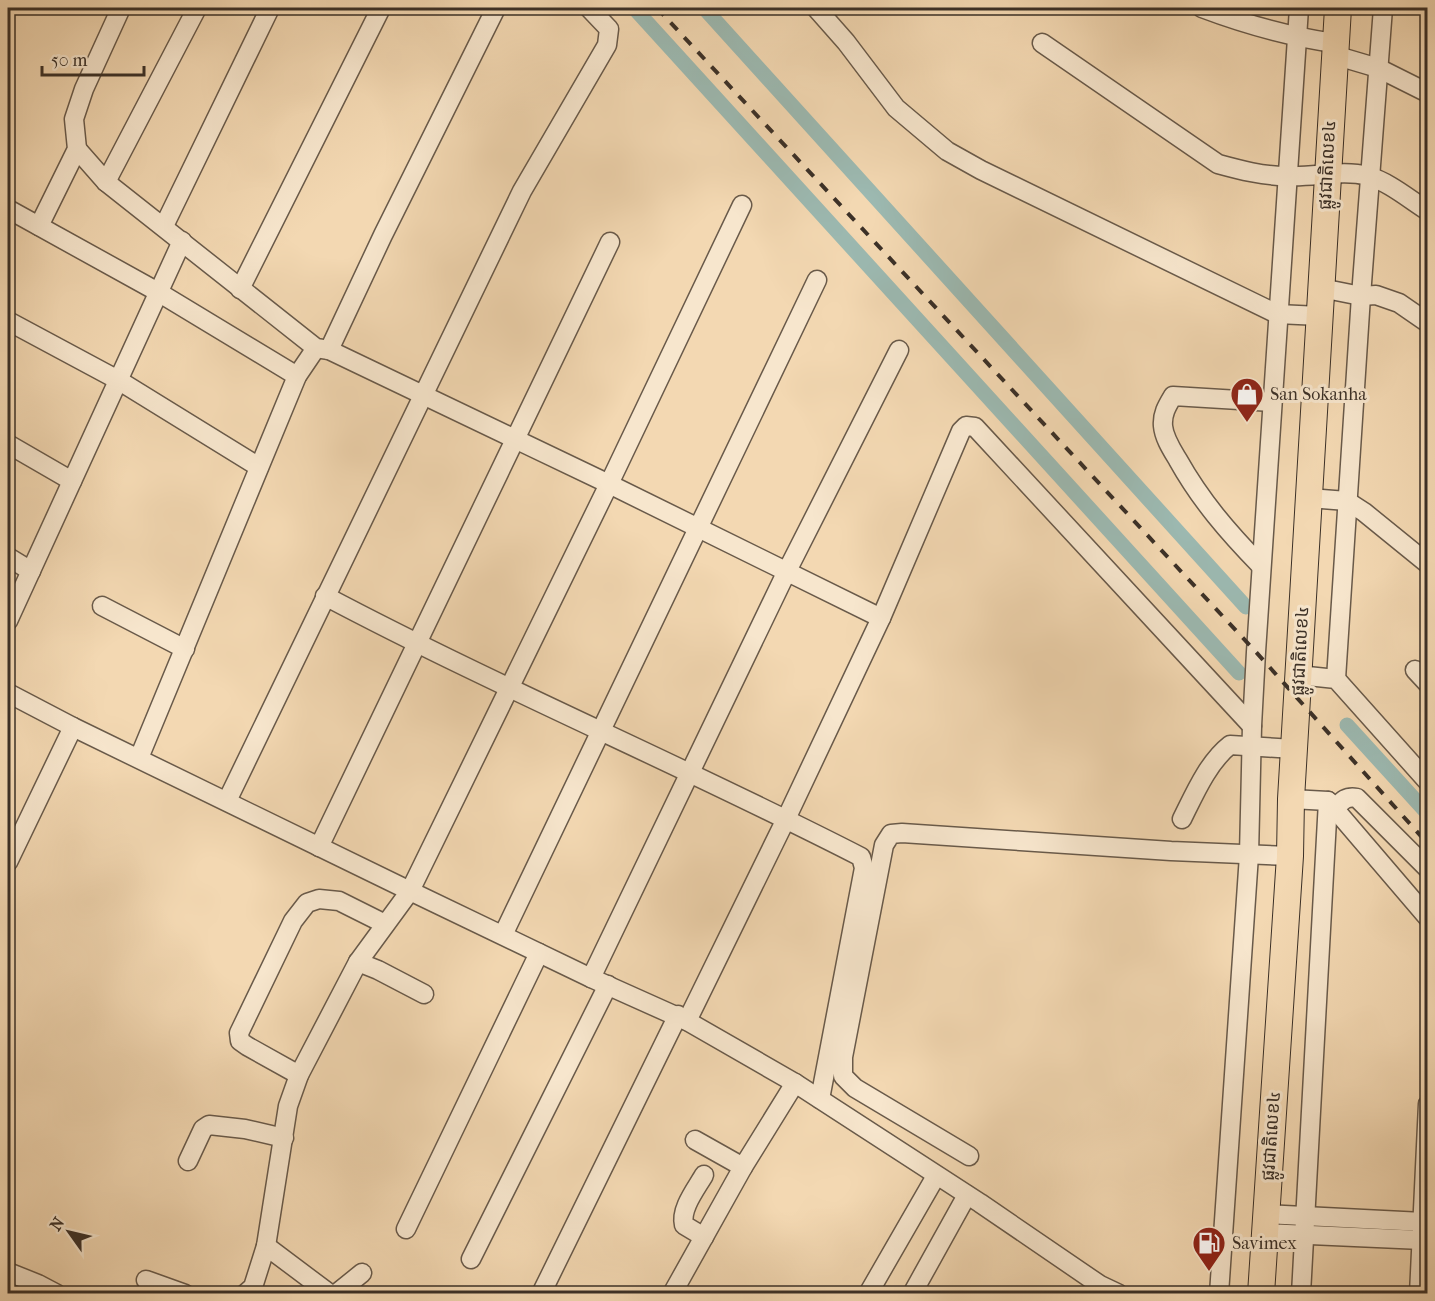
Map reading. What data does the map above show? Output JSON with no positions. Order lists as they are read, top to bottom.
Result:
{
  "streets": {
    "highway": ["ផ្លូវជាតិលេខ៤"]
  },
  "places": {
    "shop": ["San Sokanha"],
    "fuel station": ["Savimex"]
  },
  "scale_bar": "50 m",
  "north": "top left"
}
